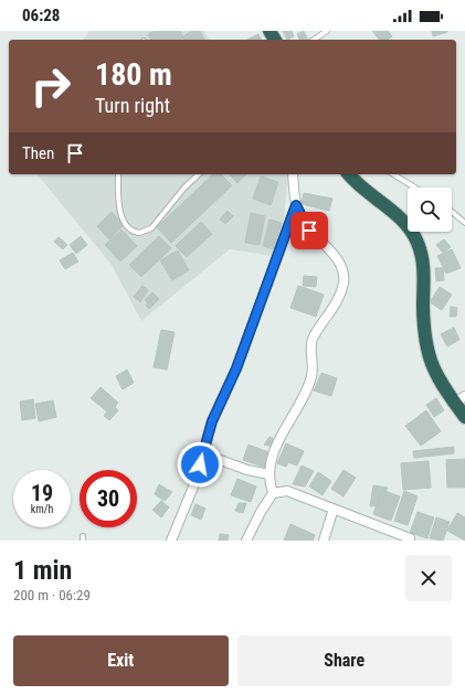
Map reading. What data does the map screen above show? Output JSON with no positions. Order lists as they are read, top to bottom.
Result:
{
  "page": {
    "status": "06:28",
    "turn": ["180 m", "Turn right"],
    "then": "Then",
    "speed": "19 km/h",
    "limit": "30",
    "heading": ["1 min", "200 m · 06:29"],
    "buttons": ["Exit", "Share"]
  }
}
